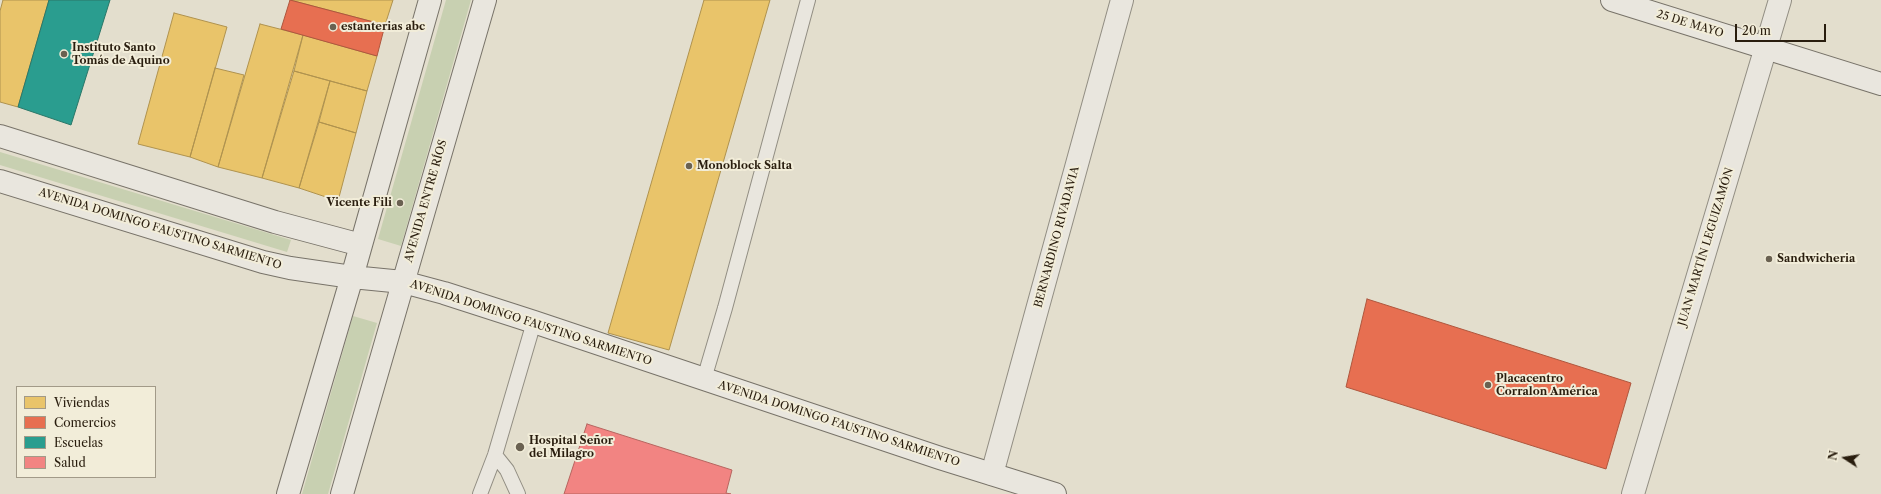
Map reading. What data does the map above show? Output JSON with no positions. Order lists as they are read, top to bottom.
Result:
{
  "streets": {
    "main road": [
      "25 DE MAYO",
      "AVENIDA ENTRE RÍOS",
      "AVENIDA DOMINGO FAUSTINO SARMIENTO",
      "BERNARDINO RIVADAVIA",
      "JUAN MARTÍN LEGUIZAMÓN"
    ]
  },
  "crossings": [
    ["25 DE MAYO", "JUAN MARTÍN LEGUIZAMÓN"],
    ["AVENIDA ENTRE RÍOS", "AVENIDA DOMINGO FAUSTINO SARMIENTO"],
    ["AVENIDA DOMINGO FAUSTINO SARMIENTO", "BERNARDINO RIVADAVIA"]
  ],
  "places": [
    "estanterias abc",
    "Instituto Santo Tomás de Aquino",
    "Monoblock Salta",
    "Vicente Fili",
    "Sandwicheria",
    "Placacentro Corralon América",
    "Hospital Señor del Milagro"
  ],
  "legend": [
    "Viviendas",
    "Comercios",
    "Escuelas",
    "Salud"
  ],
  "scale_bar": "20 m",
  "north": "left"
}
